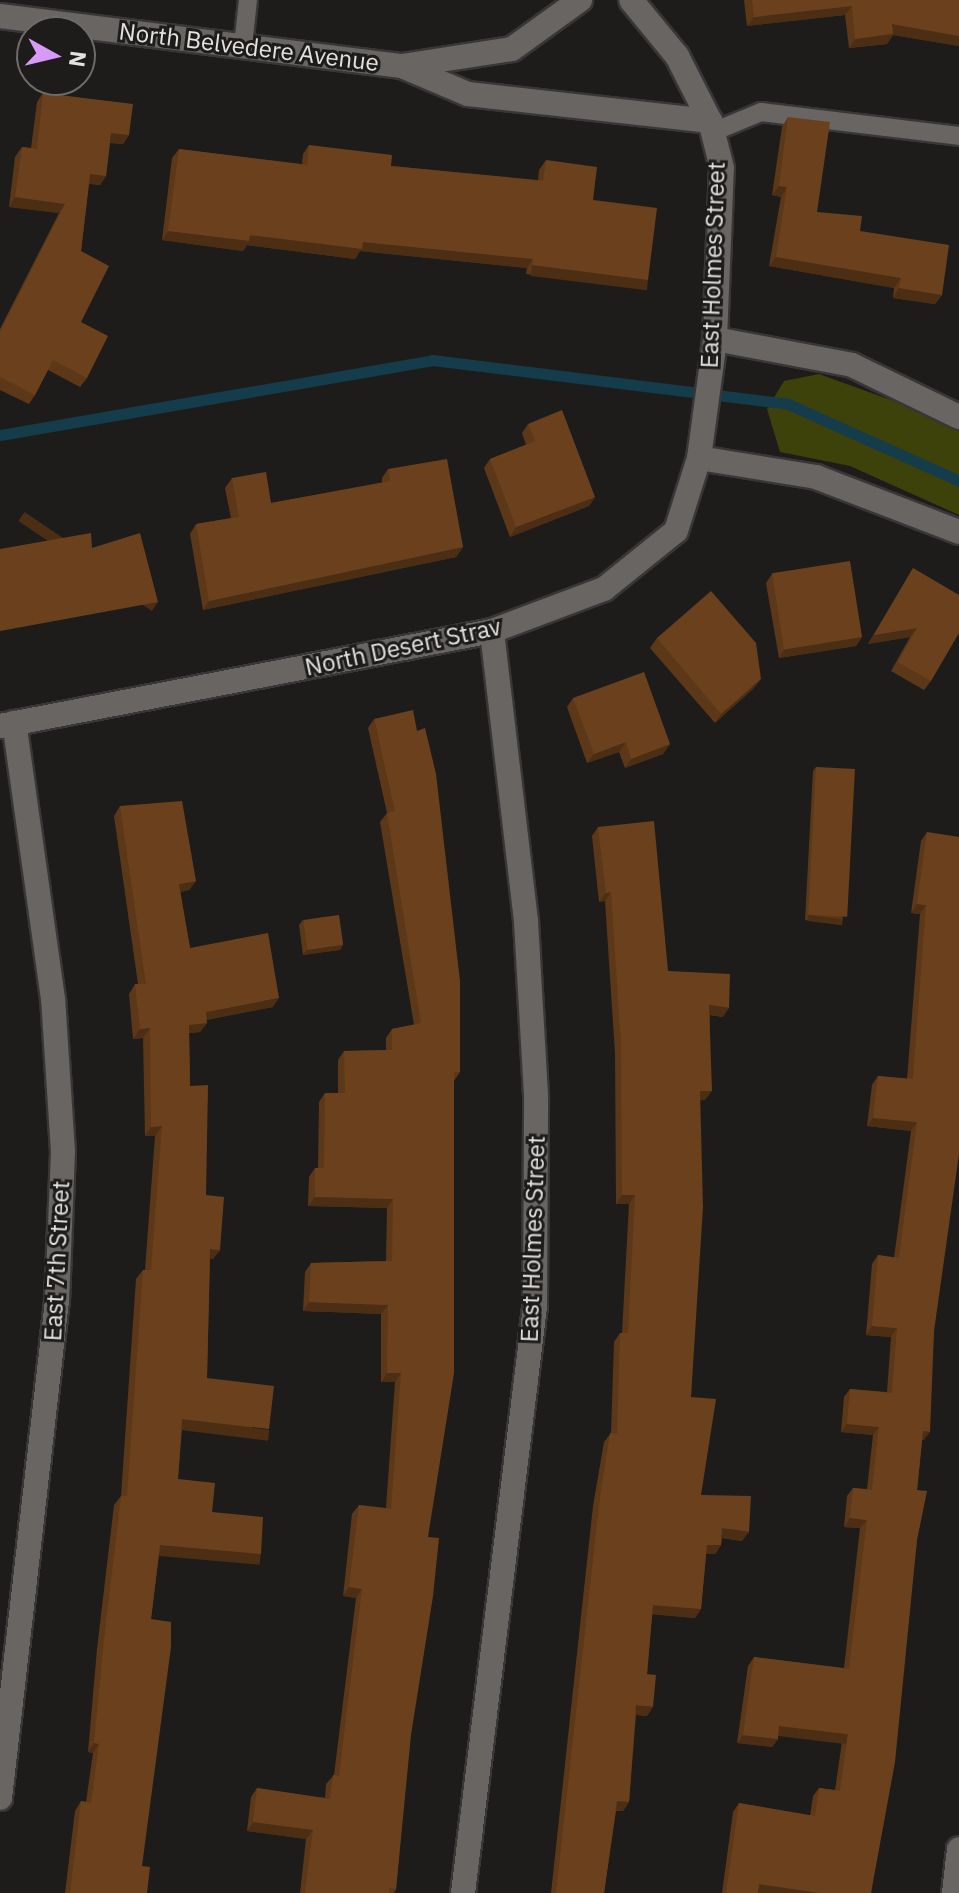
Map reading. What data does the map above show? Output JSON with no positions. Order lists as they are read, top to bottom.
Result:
{
  "streets": {
    "street": [
      "North Belvedere Avenue",
      "East Holmes Street",
      "North Desert Strav",
      "East 7th Street"
    ]
  },
  "crossings": [
    ["North Belvedere Avenue", "East Holmes Street"],
    ["East Holmes Street", "North Desert Strav"],
    ["North Desert Strav", "East 7th Street"]
  ],
  "north": "right"
}
